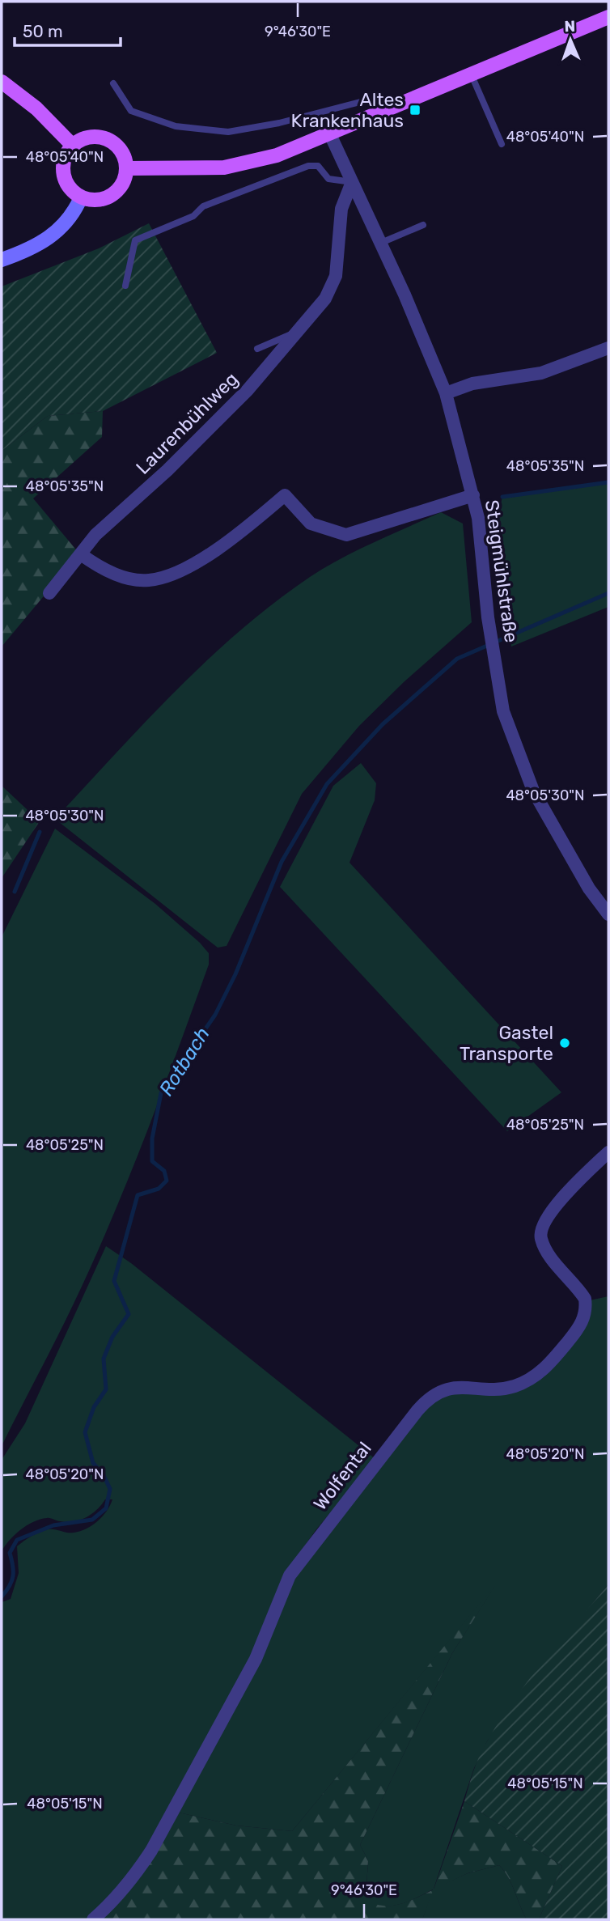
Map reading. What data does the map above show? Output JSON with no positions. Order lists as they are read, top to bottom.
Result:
{
  "streets": {
    "street": ["Laurenbühlweg", "Steigmühlstraße", "Wolfental"]
  },
  "crossings": [
    ["Laurenbühlweg", "Steigmühlstraße"]
  ],
  "water": ["Rotbach"],
  "places": {
    "transit": ["Altes Krankenhaus"],
    "other": ["Gastel Transporte"]
  },
  "scale_bar": "50 m",
  "north": "top",
  "coordinates": [
    "9°46'30\"E",
    "48°05'40\"N",
    "48°05'35\"N",
    "48°05'30\"N",
    "48°05'25\"N",
    "48°05'20\"N",
    "48°05'15\"N"
  ]
}
